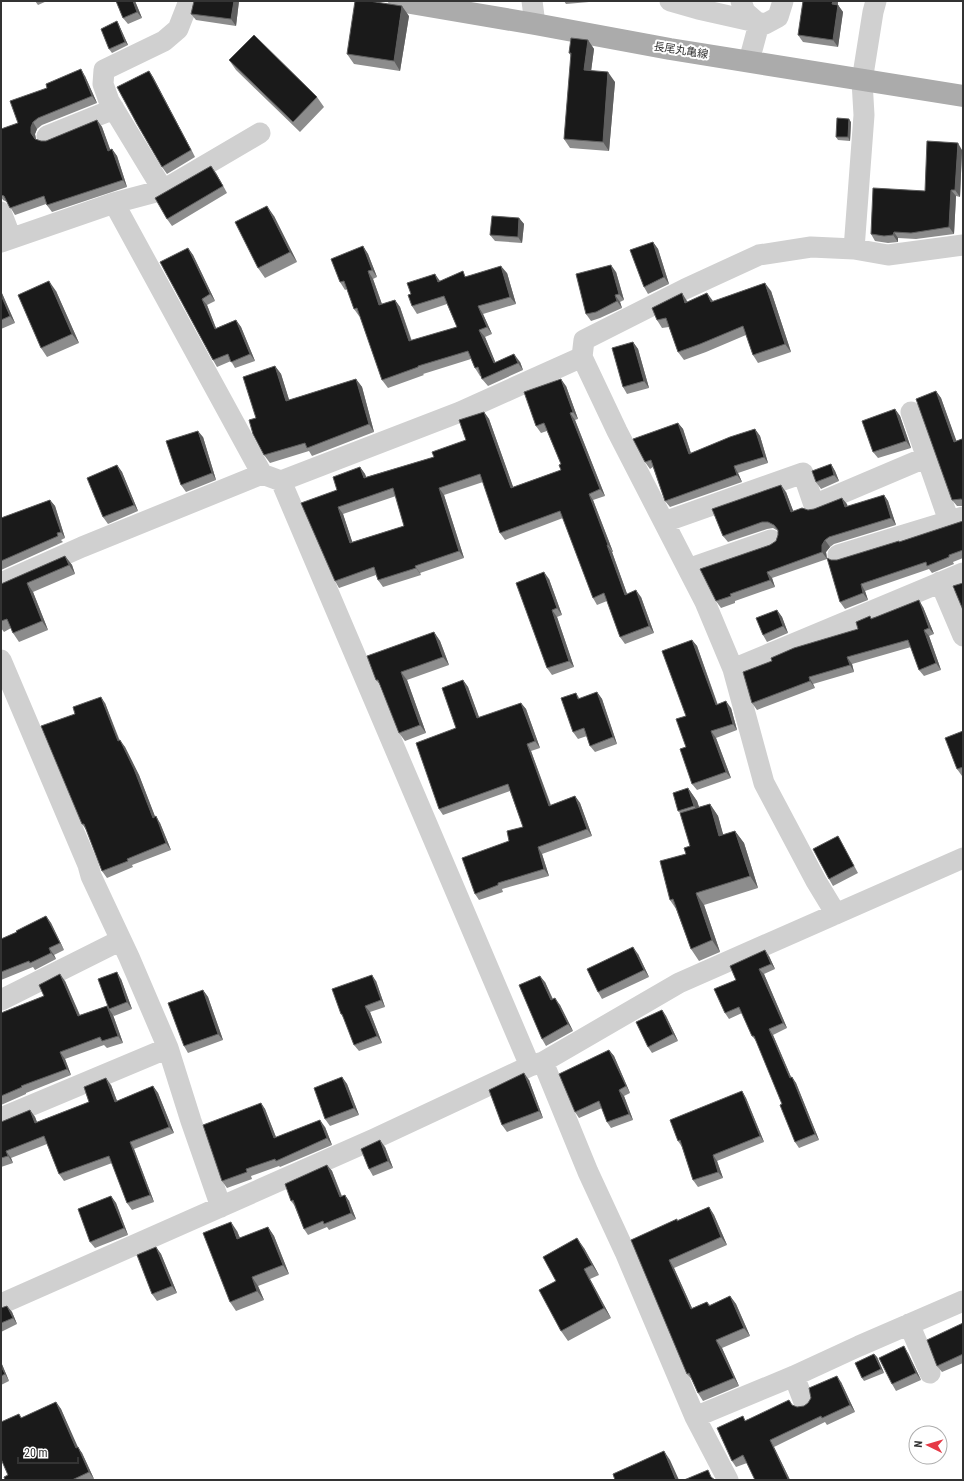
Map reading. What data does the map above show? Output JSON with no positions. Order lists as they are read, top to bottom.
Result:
{
  "streets": {
    "main road": ["長尾丸亀線"]
  },
  "scale_bar": "20 m",
  "north": "left"
}
